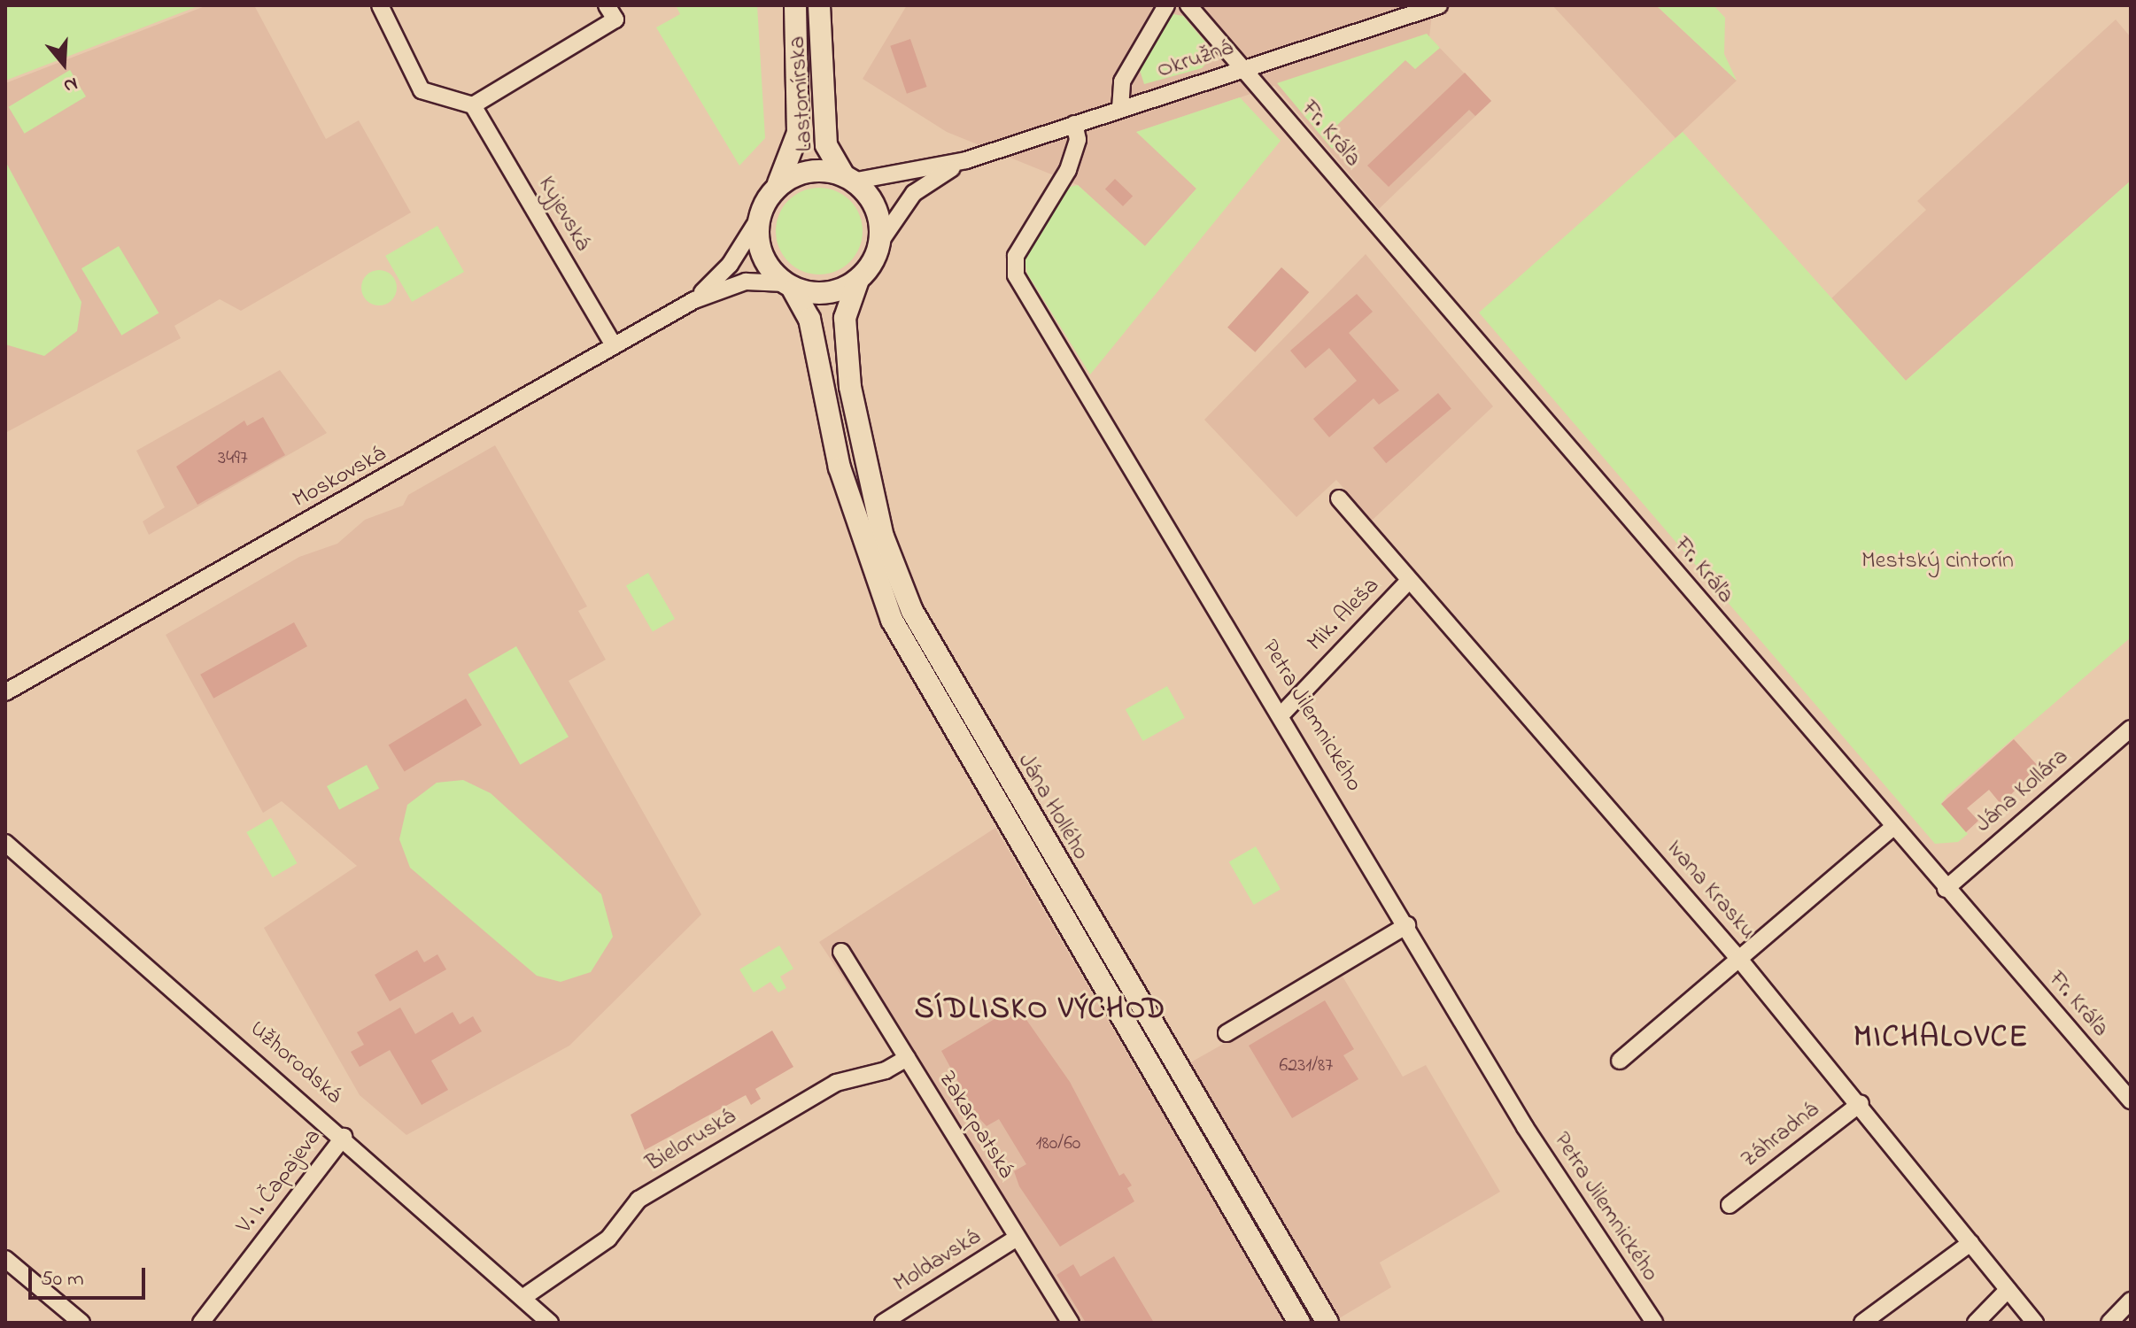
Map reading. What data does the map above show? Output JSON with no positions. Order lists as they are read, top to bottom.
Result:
{
  "streets": {
    "street": [
      "Okružná",
      "Lastomírska",
      "Fr. Kráľa",
      "Kyjevská",
      "Moskovská",
      "Mik. Aleša",
      "Petra Jilemnického",
      "Jána Kollára",
      "Jána Hollého",
      "Ivana Krasku",
      "Užhorodská",
      "Zakarpatská",
      "Záhradná",
      "Bieloruská",
      "V. I. Čapajeva",
      "Moldavská"
    ]
  },
  "crossings": [
    ["Okružná", "Fr. Kráľa"],
    ["Okružná", "Petra Jilemnického"],
    ["Lastomírska", "Jána Hollého"],
    ["Fr. Kráľa", "Jána Kollára"],
    ["Kyjevská", "Moskovská"],
    ["Mik. Aleša", "Petra Jilemnického"],
    ["Mik. Aleša", "Ivana Krasku"],
    ["Ivana Krasku", "Záhradná"],
    ["Užhorodská", "Bieloruská"],
    ["Užhorodská", "V. I. Čapajeva"],
    ["Zakarpatská", "Bieloruská"],
    ["Zakarpatská", "Moldavská"]
  ],
  "districts": ["SÍDLISKO VÝCHOD", "MICHALOVCE"],
  "parks": ["Mestský cintorín"],
  "house_numbers": ["3497", "6231/87", "180/60"],
  "scale_bar": "50 m",
  "north": "bottom"
}
